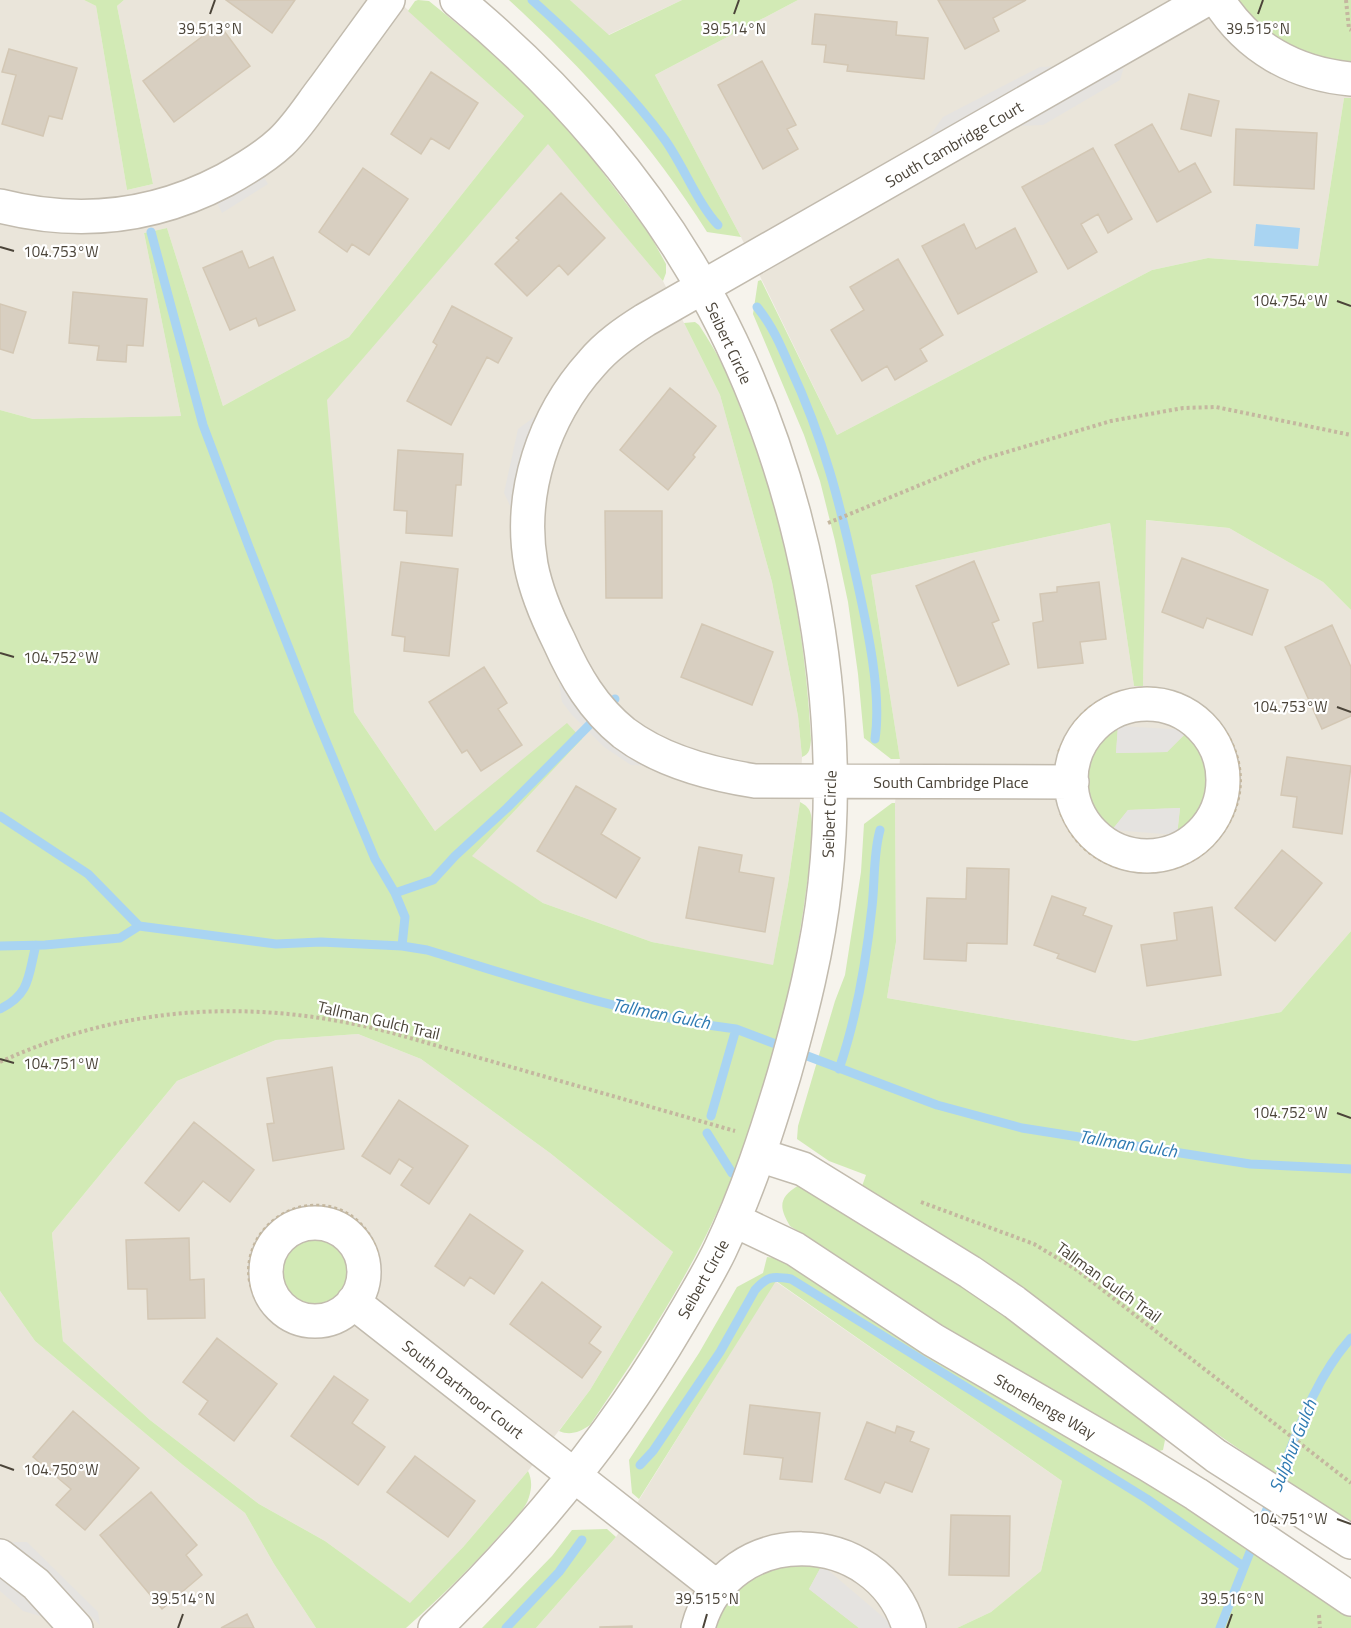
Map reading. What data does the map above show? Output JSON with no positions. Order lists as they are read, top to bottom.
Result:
{
  "streets": {
    "street": [
      "South Cambridge Court",
      "Seibert Circle",
      "South Cambridge Place",
      "South Dartmoor Court",
      "Stonehenge Way"
    ],
    "path": ["Tallman Gulch Trail"]
  },
  "crossings": [
    ["South Cambridge Court", "Seibert Circle"],
    ["South Cambridge Court", "South Cambridge Place"],
    ["Seibert Circle", "South Cambridge Place"],
    ["Seibert Circle", "South Dartmoor Court"],
    ["Seibert Circle", "Stonehenge Way"]
  ],
  "water": ["Tallman Gulch", "Sulphur Gulch"],
  "coordinates": [
    "39.513°N",
    "39.514°N",
    "39.515°N",
    "104.753°W",
    "104.754°W",
    "104.752°W",
    "104.751°W",
    "104.750°W",
    "39.516°N"
  ]
}
